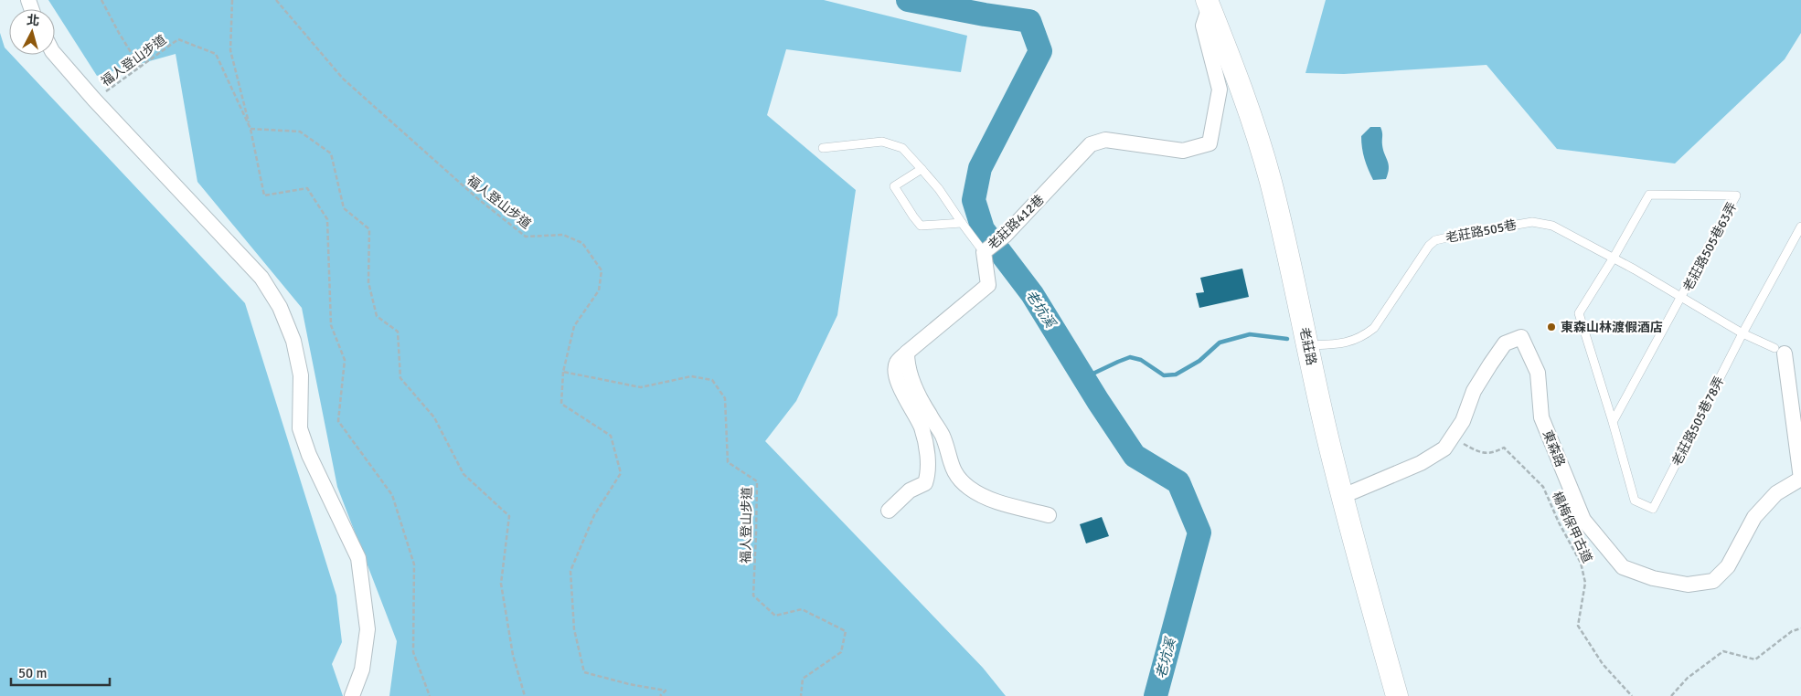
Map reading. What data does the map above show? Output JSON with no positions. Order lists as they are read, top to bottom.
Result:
{
  "streets": {
    "street": ["老莊路412巷", "老莊路", "東森路"],
    "lane": ["老莊路505巷", "老莊路505巷63弄", "老莊路505巷78弄"],
    "path": ["福人登山步道", "楊梅保甲古道"]
  },
  "crossings": [
    ["老莊路412巷", "老莊路"],
    ["老莊路505巷", "老莊路505巷63弄"],
    ["老莊路505巷", "老莊路"],
    ["老莊路505巷", "老莊路505巷78弄"],
    ["老莊路505巷63弄", "老莊路505巷78弄"],
    ["老莊路", "東森路"],
    ["東森路", "楊梅保甲古道"]
  ],
  "water": ["老坑溪"],
  "places": ["東森山林渡假酒店"],
  "scale_bar": "50 m",
  "north": "top"
}
